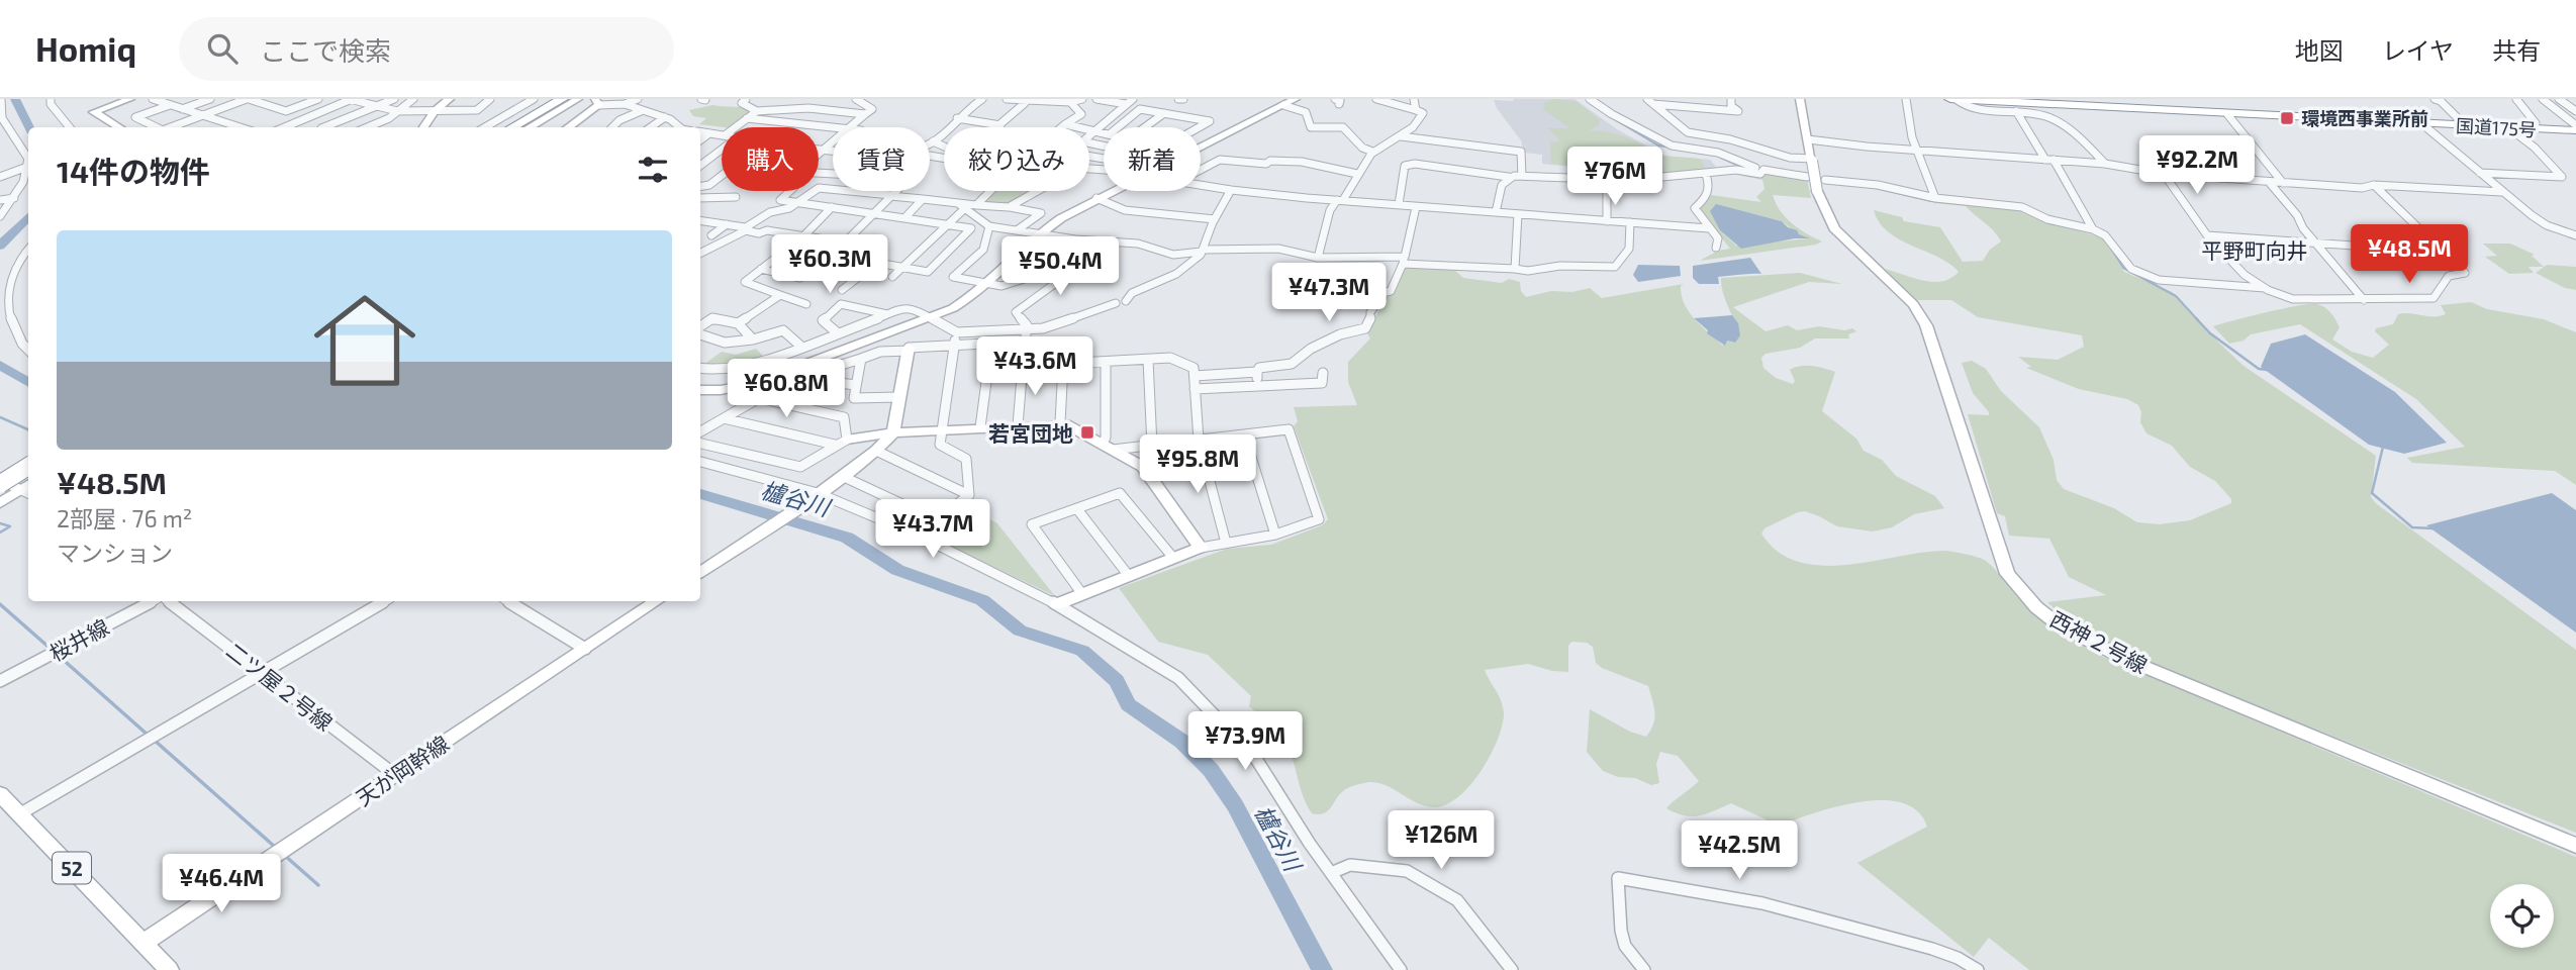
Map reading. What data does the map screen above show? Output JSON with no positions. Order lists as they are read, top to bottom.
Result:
{
  "streets": {
    "highway": ["国道175号"],
    "street": [
      "桜井線",
      "西神２号線",
      "二ツ屋２号線",
      "天が岡幹線",
      "52"
    ]
  },
  "crossings": [
    ["二ツ屋２号線", "天が岡幹線"],
    ["天が岡幹線", "52"]
  ],
  "districts": ["平野町向井"],
  "water": ["櫨谷川"],
  "places": {
    "transit": ["環境西事業所前", "若宮団地"]
  },
  "page": {
    "header": "Homiq",
    "search": "ここで検索",
    "nav": ["地図", "レイヤ", "共有"],
    "chip": [
      "購入",
      "賃貸",
      "絞り込み",
      "新着"
    ],
    "heading": "14件の物件",
    "price": [
      "¥92.2M",
      "¥76M",
      "¥48.5M",
      "¥60.3M",
      "¥50.4M",
      "¥47.3M",
      "¥43.6M",
      "¥60.8M",
      "¥95.8M",
      "¥43.7M",
      "¥73.9M",
      "¥126M",
      "¥42.5M",
      "¥46.4M"
    ],
    "list": [
      {
        "name": "¥48.5M",
        "note": "2部屋 · 76 m² · マンション"
      }
    ]
  }
}
